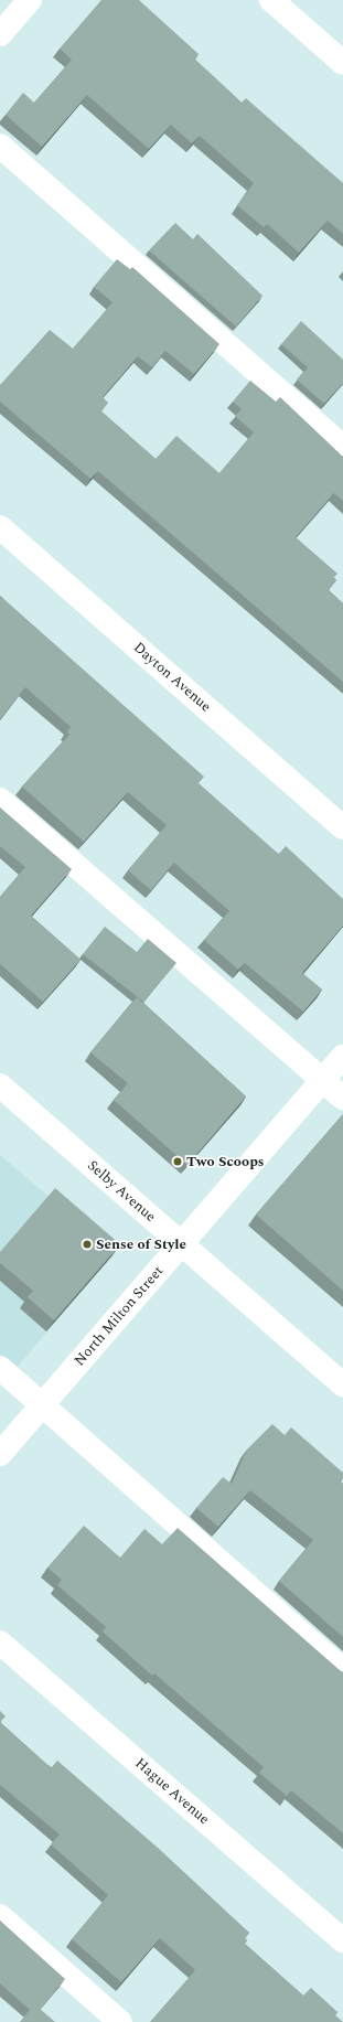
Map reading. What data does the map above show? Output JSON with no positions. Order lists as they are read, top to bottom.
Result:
{
  "streets": {
    "street": [
      "Dayton Avenue",
      "Selby Avenue",
      "North Milton Street",
      "Hague Avenue"
    ]
  },
  "crossings": [
    ["Selby Avenue", "North Milton Street"]
  ],
  "places": ["Two Scoops", "Sense of Style"]
}
